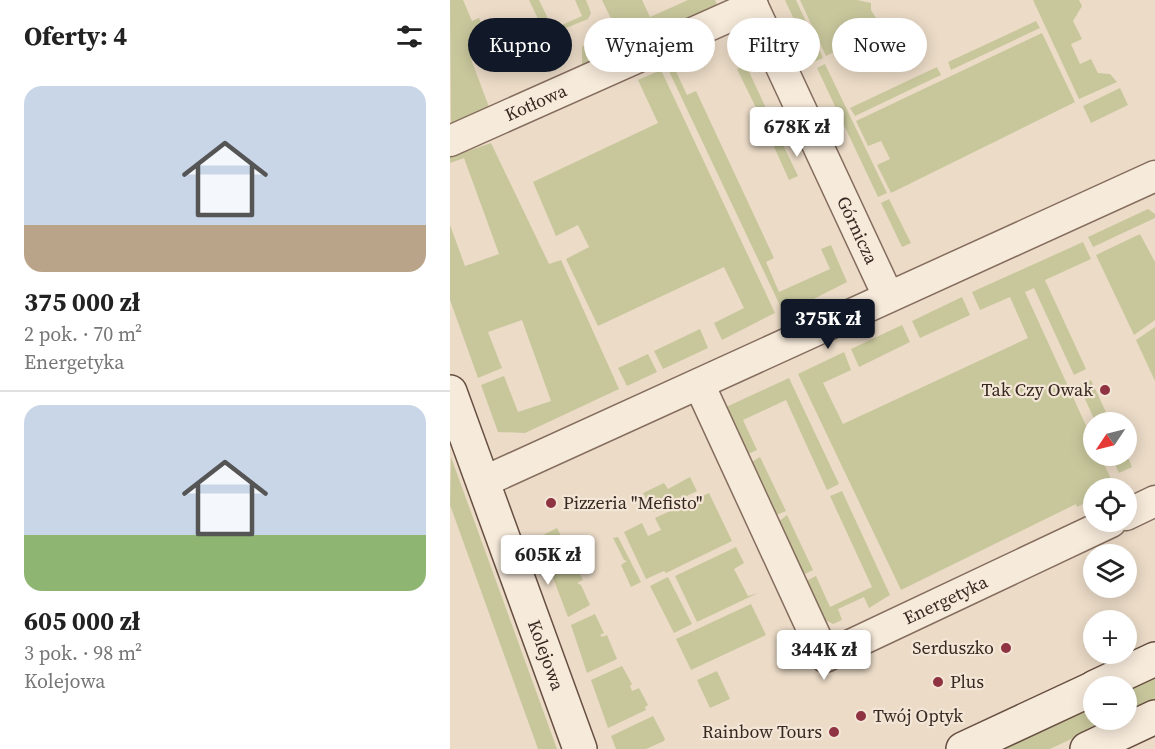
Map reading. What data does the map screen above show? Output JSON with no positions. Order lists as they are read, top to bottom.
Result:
{
  "streets": {
    "street": [
      "Kotłowa",
      "Górnicza",
      "Energetyka",
      "Kolejowa"
    ]
  },
  "crossings": [
    ["Kotłowa", "Górnicza"]
  ],
  "places": [
    "Tak Czy Owak",
    "Pizzeria \"Mefisto\"",
    "Serduszko",
    "Plus",
    "Twój Optyk",
    "Rainbow Tours"
  ],
  "north": "bottom left",
  "page": {
    "heading": "Oferty: 4",
    "chip": [
      "Kupno",
      "Wynajem",
      "Filtry",
      "Nowe"
    ],
    "list": [
      {
        "name": "375 000 zł",
        "note": "2 pok. · 70 m² · Energetyka"
      },
      {
        "name": "605 000 zł",
        "note": "3 pok. · 98 m² · Kolejowa"
      }
    ],
    "price": [
      "678K zł",
      "375K zł",
      "605K zł",
      "344K zł"
    ],
    "map_buttons": ["+", "−"]
  }
}
